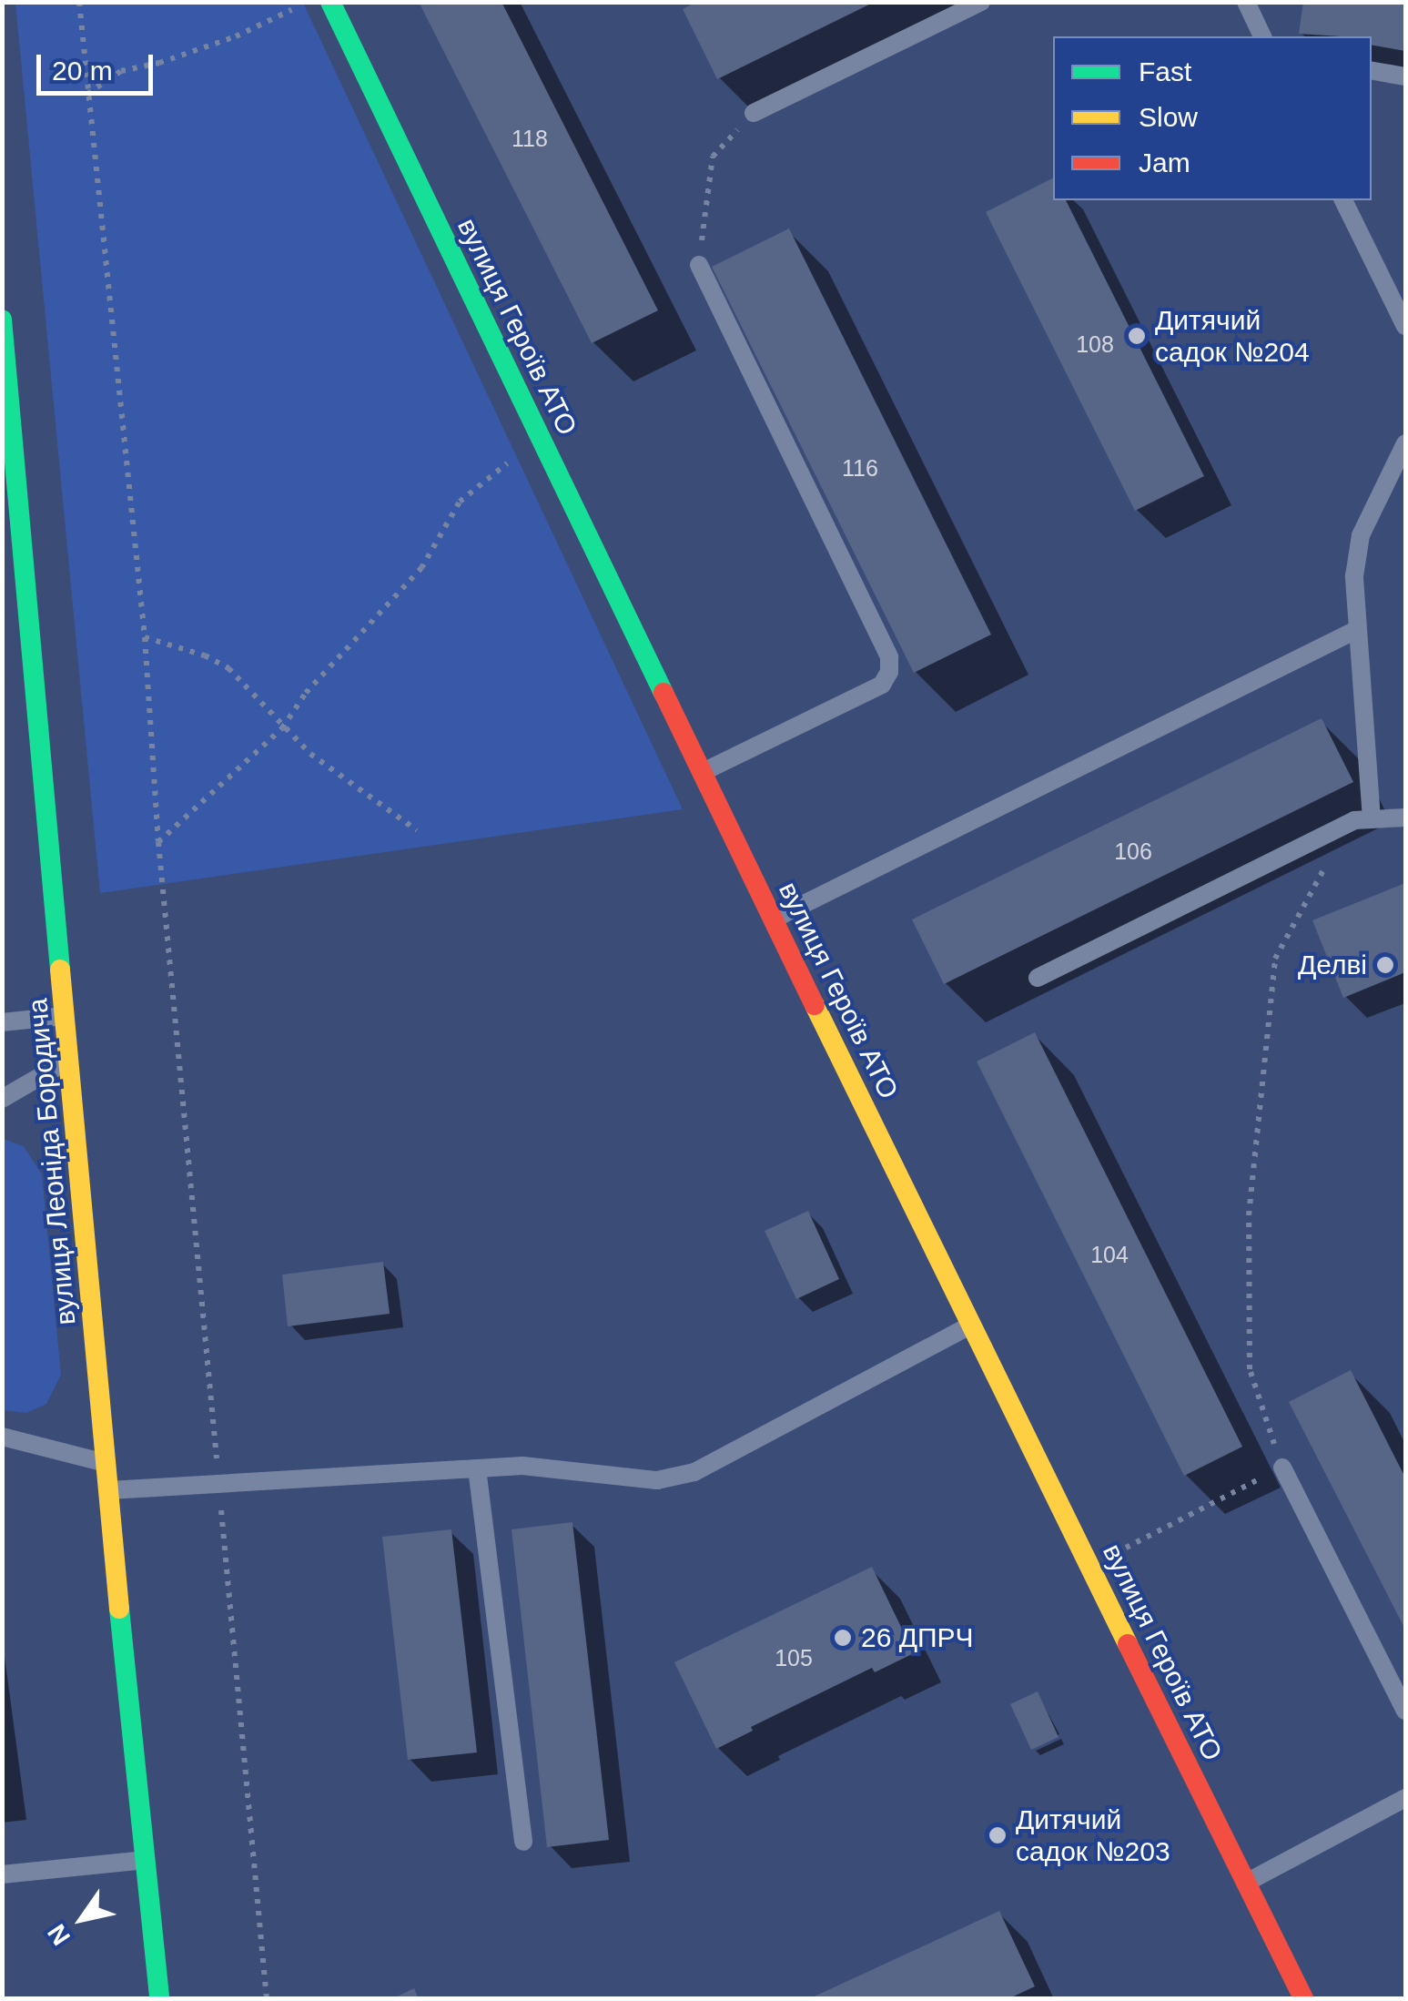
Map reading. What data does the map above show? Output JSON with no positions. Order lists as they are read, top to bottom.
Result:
{
  "streets": {
    "street": ["вулиця Героїв АТО", "вулиця Леоніда Бородича"]
  },
  "places": [
    "Дитячий садок №204",
    "Делві",
    "26 ДПРЧ",
    "Дитячий садок №203"
  ],
  "house_numbers": [
    "118",
    "108",
    "116",
    "106",
    "104",
    "105"
  ],
  "legend": ["Fast", "Slow", "Jam"],
  "scale_bar": "20 m",
  "north": "bottom left"
}
